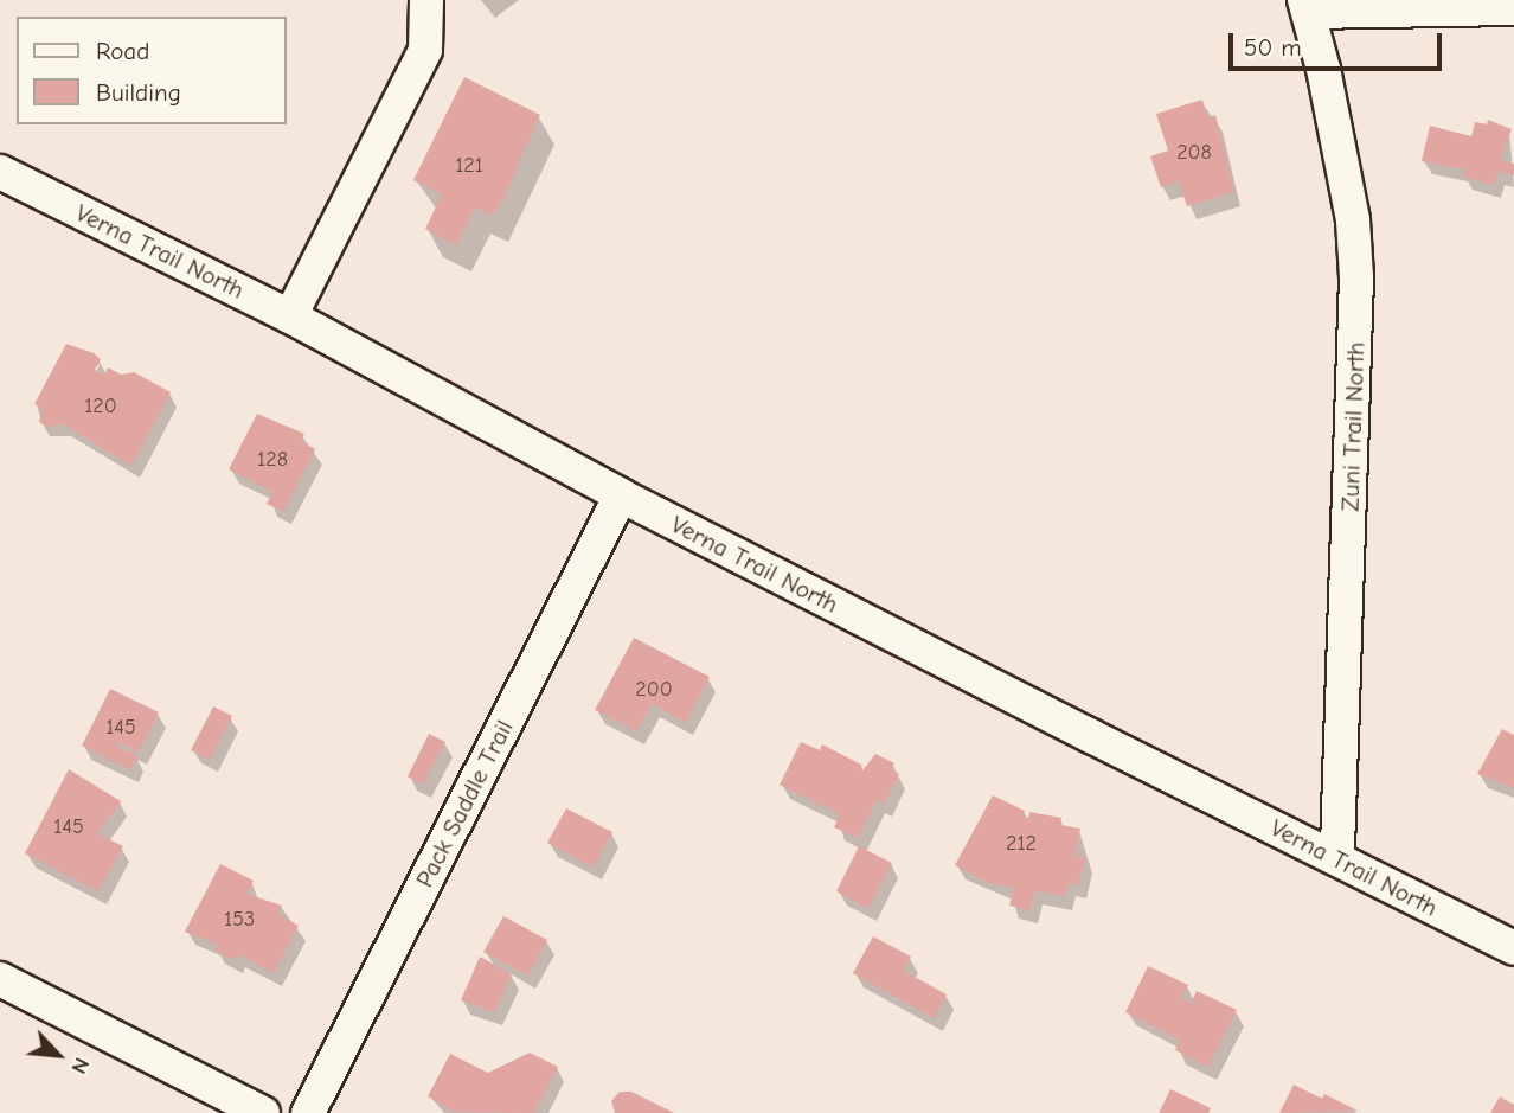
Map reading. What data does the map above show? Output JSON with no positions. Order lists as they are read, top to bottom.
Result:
{
  "streets": {
    "street": ["Verna Trail North", "Zuni Trail North", "Pack Saddle Trail"]
  },
  "crossings": [
    ["Verna Trail North", "Zuni Trail North"],
    ["Verna Trail North", "Pack Saddle Trail"]
  ],
  "house_numbers": [
    "208",
    "121",
    "120",
    "128",
    "200",
    "145",
    "145",
    "212",
    "153"
  ],
  "legend": ["Road", "Building"],
  "scale_bar": "50 m",
  "north": "bottom right"
}
